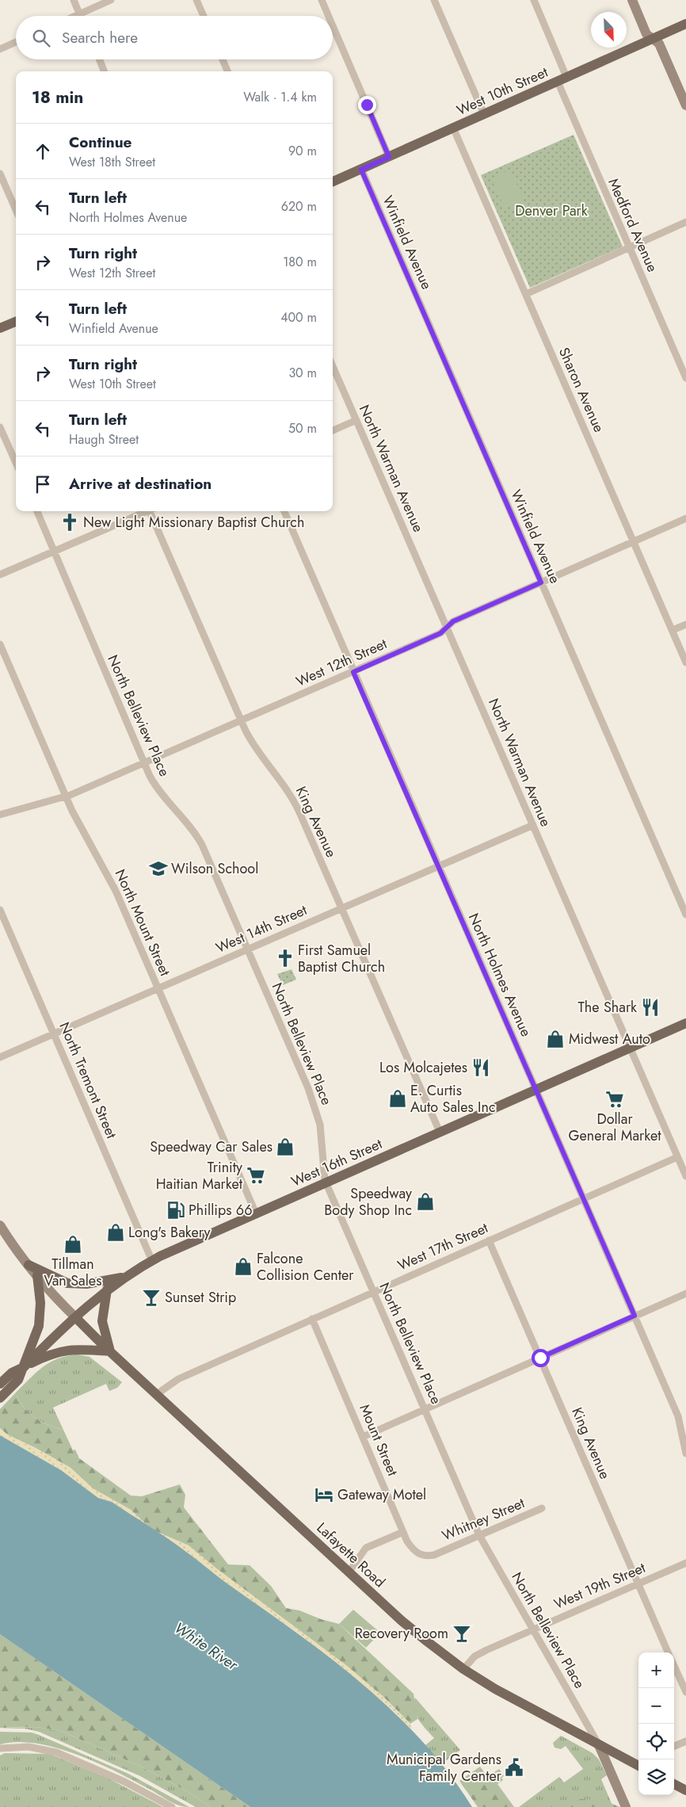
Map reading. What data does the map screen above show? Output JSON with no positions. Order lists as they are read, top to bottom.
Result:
{
  "streets": {
    "main road": ["West 10th Street", "West 16th Street", "Lafayette Road"],
    "street": [
      "Medford Avenue",
      "Winfield Avenue",
      "Sharon Avenue",
      "North Warman Avenue",
      "West 12th Street",
      "North Belleview Place",
      "King Avenue",
      "North Mount Street",
      "West 14th Street",
      "North Holmes Avenue",
      "North Tremont Street",
      "West 17th Street",
      "Mount Street",
      "Whitney Street",
      "West 19th Street"
    ]
  },
  "crossings": [
    ["West 10th Street", "Medford Avenue"],
    ["West 10th Street", "Winfield Avenue"],
    ["West 10th Street", "Sharon Avenue"],
    ["Winfield Avenue", "West 12th Street"],
    ["Sharon Avenue", "West 12th Street"],
    ["North Warman Avenue", "West 12th Street"],
    ["North Warman Avenue", "West 14th Street"],
    ["North Warman Avenue", "West 16th Street"],
    ["North Warman Avenue", "West 17th Street"],
    ["West 12th Street", "North Belleview Place"],
    ["West 12th Street", "King Avenue"],
    ["West 12th Street", "North Mount Street"],
    ["West 12th Street", "North Holmes Avenue"],
    ["North Belleview Place", "West 14th Street"],
    ["North Belleview Place", "West 16th Street"],
    ["North Belleview Place", "West 17th Street"],
    ["North Belleview Place", "Whitney Street"],
    ["North Belleview Place", "Lafayette Road"],
    ["North Belleview Place", "West 19th Street"],
    ["King Avenue", "West 14th Street"],
    ["King Avenue", "West 16th Street"],
    ["King Avenue", "West 17th Street"],
    ["King Avenue", "West 19th Street"],
    ["North Mount Street", "West 14th Street"],
    ["North Mount Street", "West 16th Street"],
    ["West 14th Street", "North Holmes Avenue"],
    ["West 14th Street", "North Tremont Street"],
    ["North Holmes Avenue", "West 16th Street"],
    ["North Holmes Avenue", "West 17th Street"],
    ["North Tremont Street", "West 16th Street"],
    ["West 16th Street", "Lafayette Road"],
    ["West 17th Street", "Mount Street"],
    ["West 17th Street", "Lafayette Road"],
    ["Mount Street", "Whitney Street"],
    ["Lafayette Road", "West 19th Street"]
  ],
  "water": ["White River"],
  "parks": ["Denver Park"],
  "places": {
    "church": ["New Light Missionary Baptist Church", "First Samuel Baptist Church"],
    "school or university": ["Wilson School"],
    "restaurant": ["The Shark", "Los Molcajetes"],
    "shop": [
      "Midwest Auto",
      "E. Curtis Auto Sales Inc",
      "Speedway Car Sales",
      "Speedway Body Shop Inc",
      "Long's Bakery",
      "Tillman Van Sales",
      "Falcone Collision Center"
    ],
    "supermarket": ["Dollar General Market", "Trinity Haitian Market"],
    "fuel station": ["Phillips 66"],
    "bar": ["Sunset Strip", "Recovery Room"],
    "hotel": ["Gateway Motel"],
    "public building": ["Municipal Gardens Family Center"]
  },
  "north": "bottom right",
  "page": {
    "search": "Search here",
    "heading": ["18 min", "Walk · 1.4 km"],
    "list": [
      ["Continue", "West 18th Street", "90 m"],
      ["Turn left", "North Holmes Avenue", "620 m"],
      ["Turn right", "West 12th Street", "180 m"],
      ["Turn left", "Winfield Avenue", "400 m"],
      ["Turn right", "West 10th Street", "30 m"],
      ["Turn left", "Haugh Street", "50 m"],
      "Arrive at destination"
    ],
    "map_buttons": ["+", "−"]
  }
}
